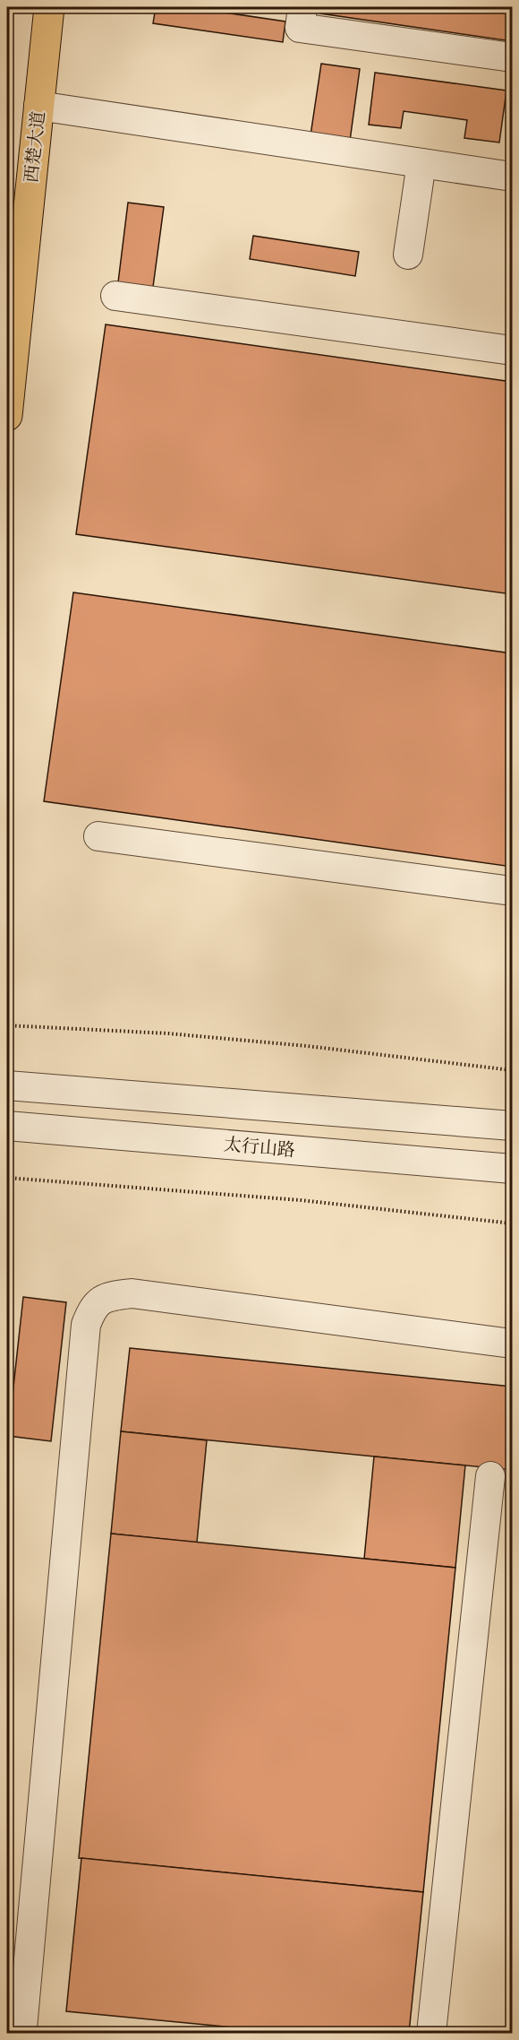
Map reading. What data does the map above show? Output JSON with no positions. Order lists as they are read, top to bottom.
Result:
{
  "streets": {
    "main road": ["西楚大道"],
    "street": ["太行山路"]
  }
}
